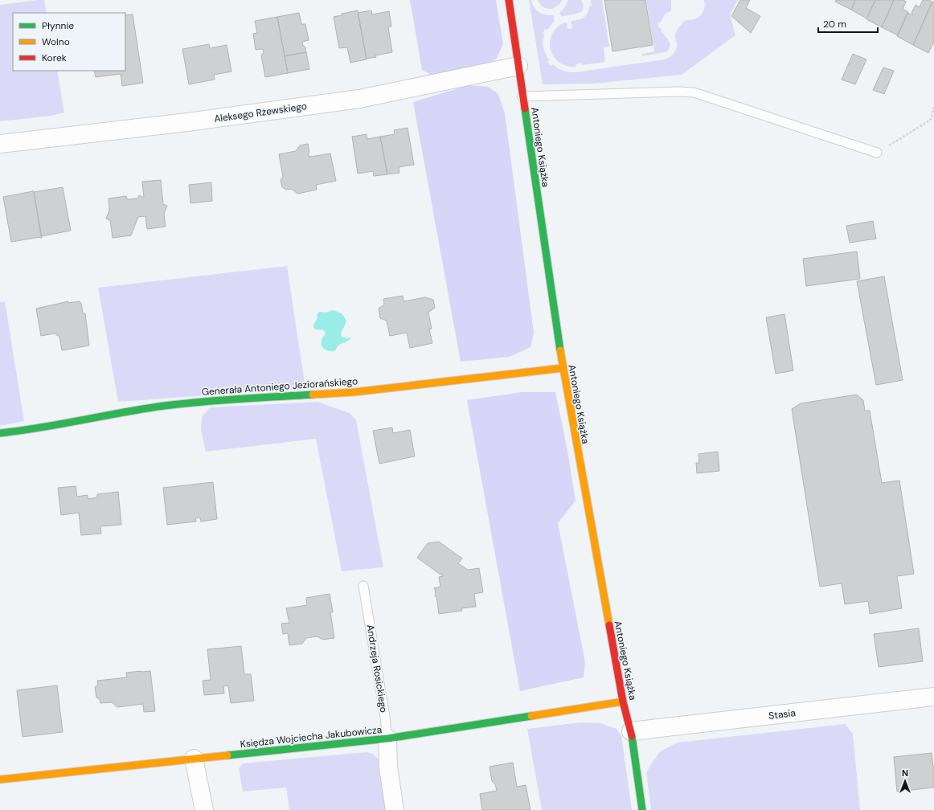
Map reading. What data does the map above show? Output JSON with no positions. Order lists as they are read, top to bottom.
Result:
{
  "streets": {
    "street": [
      "Aleksego Rżewskiego",
      "Antoniego Książka",
      "Generała Antoniego Jeziorańskiego",
      "Andrzeja Rosickiego",
      "Stasia",
      "Księdza Wojciecha Jakubowicza"
    ]
  },
  "crossings": [
    ["Aleksego Rżewskiego", "Antoniego Książka"],
    ["Antoniego Książka", "Generała Antoniego Jeziorańskiego"],
    ["Antoniego Książka", "Stasia"],
    ["Antoniego Książka", "Księdza Wojciecha Jakubowicza"],
    ["Andrzeja Rosickiego", "Księdza Wojciecha Jakubowicza"]
  ],
  "legend": ["Płynnie", "Wolno", "Korek"],
  "scale_bar": "20 m",
  "north": "top"
}
